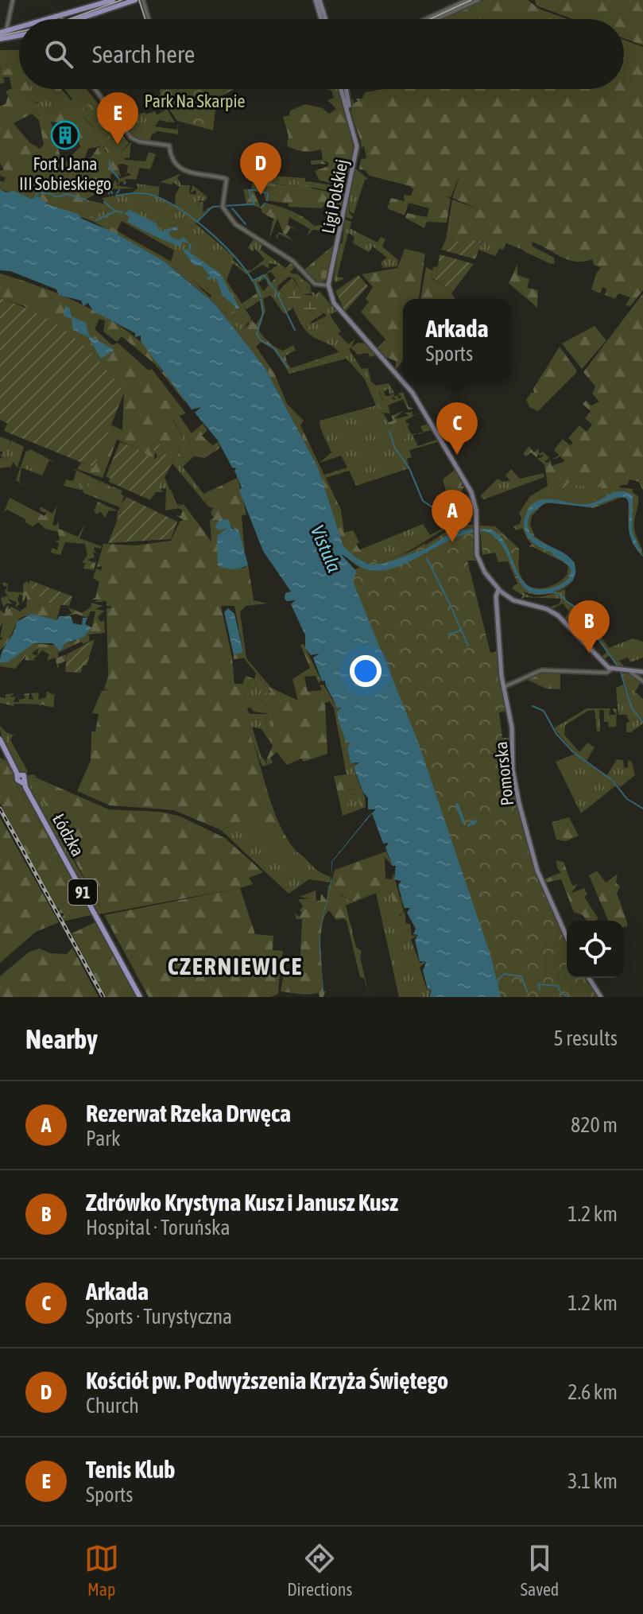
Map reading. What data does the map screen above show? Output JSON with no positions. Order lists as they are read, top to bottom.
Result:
{
  "streets": {
    "main road": [
      "Ligi Polskiej",
      "Pomorska",
      "Łódzka",
      "91"
    ]
  },
  "crossings": [
    ["Ligi Polskiej", "Pomorska"]
  ],
  "districts": ["CZERNIEWICE"],
  "water": ["Vistula"],
  "parks": ["Park Na Skarpie"],
  "places": {
    "building": ["Fort I Jana III Sobieskiego"]
  },
  "page": {
    "search": "Search here",
    "pins": [
      "E",
      "D",
      "C",
      "A",
      "B"
    ],
    "popup": ["Arkada", "Sports"],
    "heading": ["Nearby", "5 results"],
    "list": [
      {
        "mark": "A",
        "name": "Rezerwat Rzeka Drwęca",
        "note": "Park",
        "value": "820 m"
      },
      {
        "mark": "B",
        "name": "Zdrówko Krystyna Kusz i Janusz Kusz",
        "note": "Hospital · Toruńska",
        "value": "1.2 km"
      },
      {
        "mark": "C",
        "name": "Arkada",
        "note": "Sports · Turystyczna",
        "value": "1.2 km"
      },
      {
        "mark": "D",
        "name": "Kościół pw. Podwyższenia Krzyża Świętego",
        "note": "Church",
        "value": "2.6 km"
      },
      {
        "mark": "E",
        "name": "Tenis Klub",
        "note": "Sports",
        "value": "3.1 km"
      }
    ],
    "nav": ["Map", "Directions", "Saved"]
  }
}
